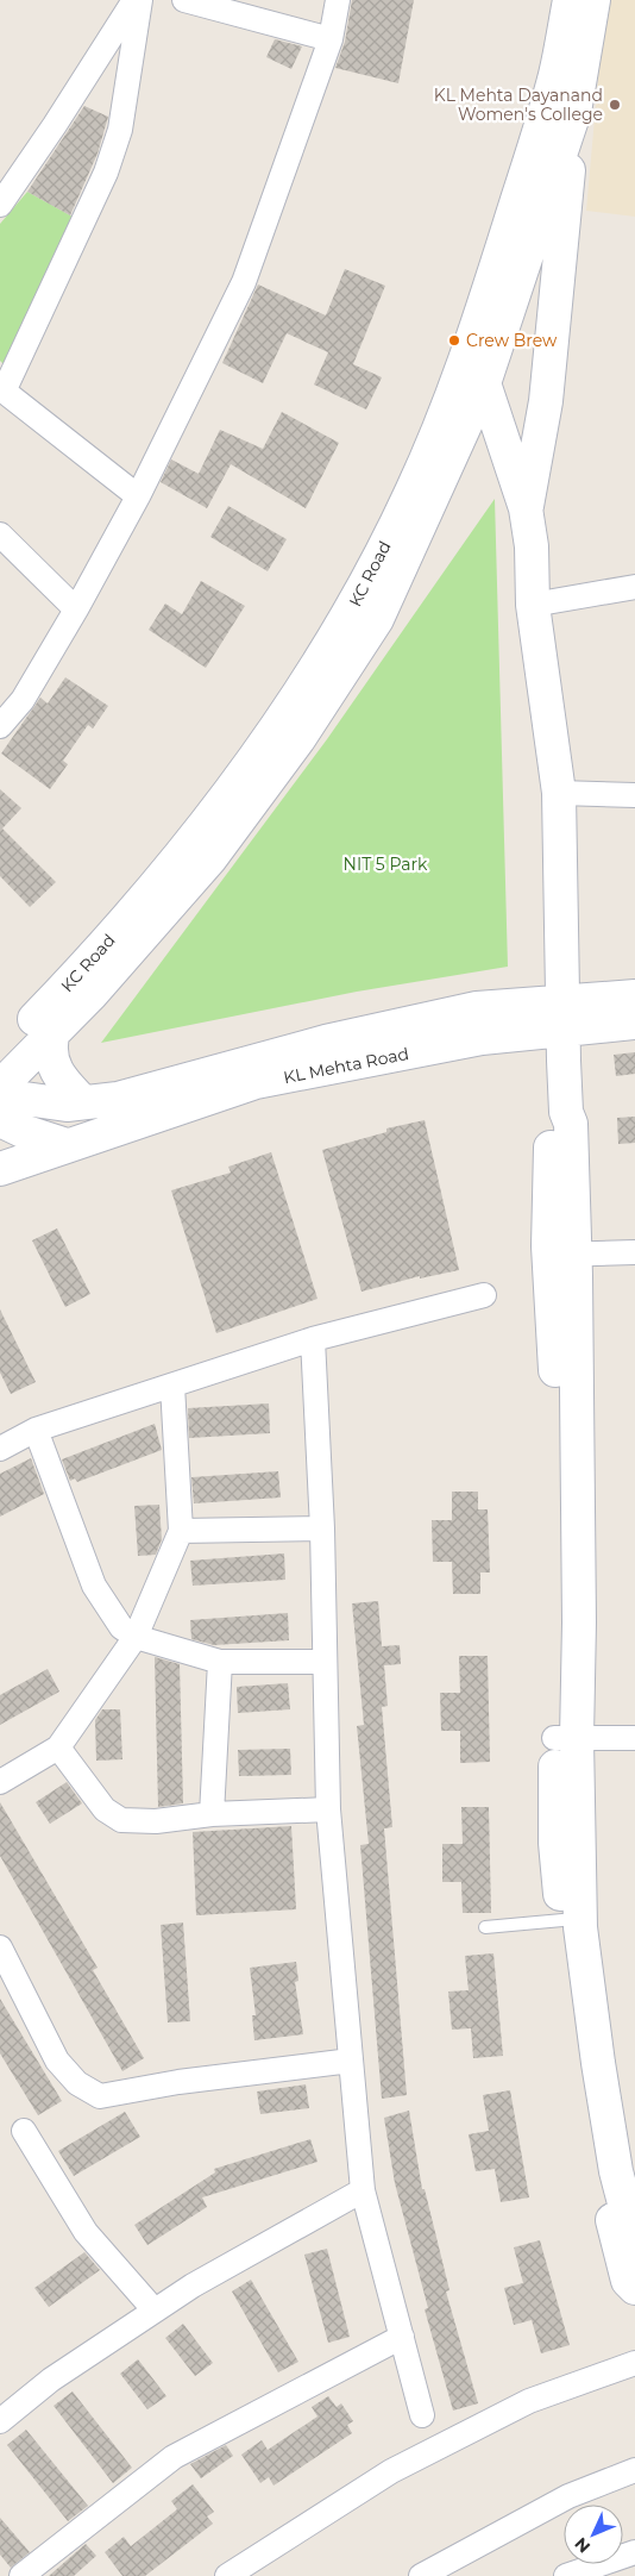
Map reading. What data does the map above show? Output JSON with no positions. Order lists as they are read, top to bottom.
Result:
{
  "streets": {
    "street": ["KC Road", "KL Mehta Road"]
  },
  "parks": ["NIT 5 Park"],
  "places": ["KL Mehta Dayanand Women's College", "Crew Brew"],
  "north": "bottom left"
}
